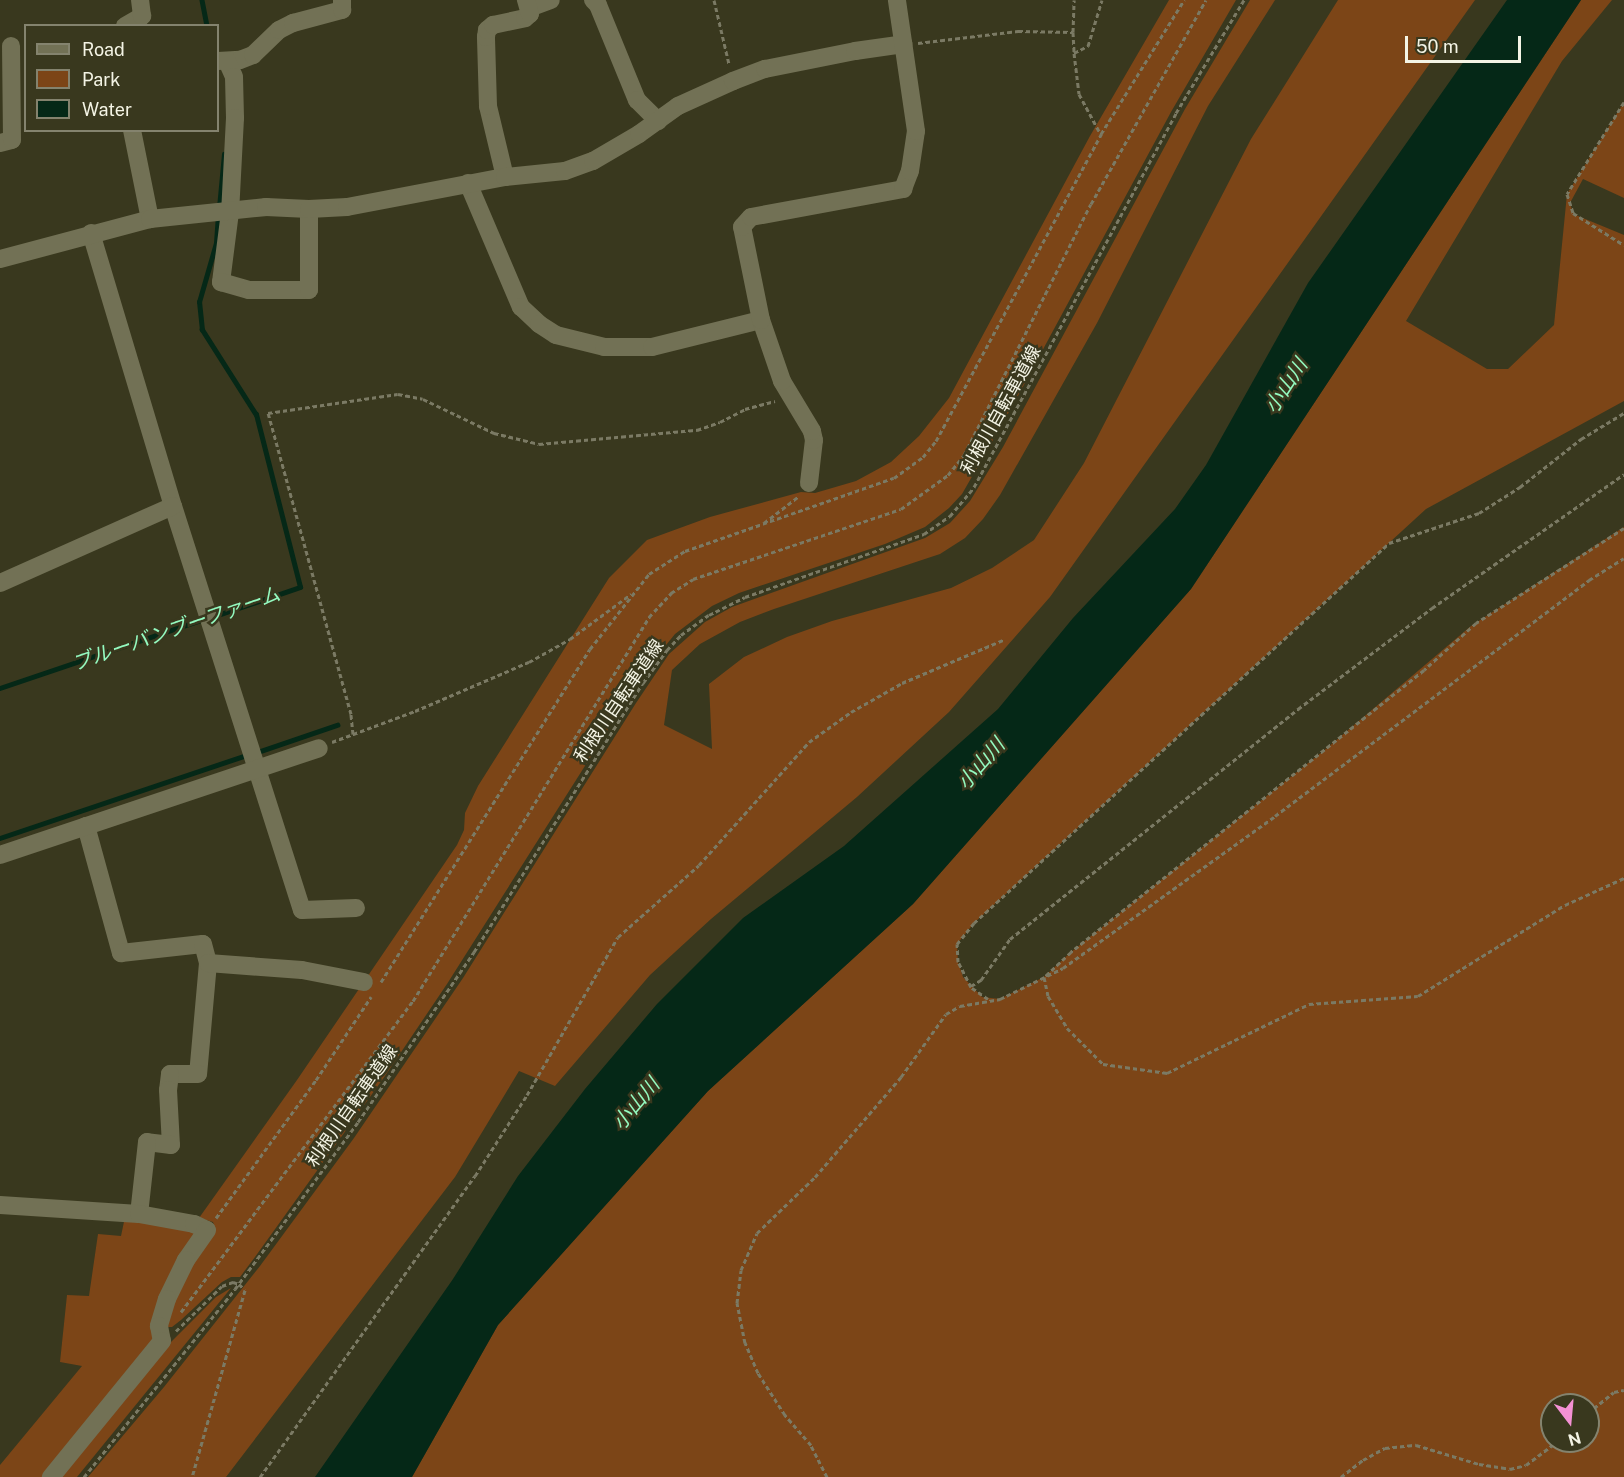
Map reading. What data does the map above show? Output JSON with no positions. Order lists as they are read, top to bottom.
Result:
{
  "streets": {
    "path": ["利根川自転車道線"]
  },
  "water": ["小山川", "ブルーバンブーファーム"],
  "legend": ["Road", "Park", "Water"],
  "scale_bar": "50 m",
  "north": "bottom"
}
